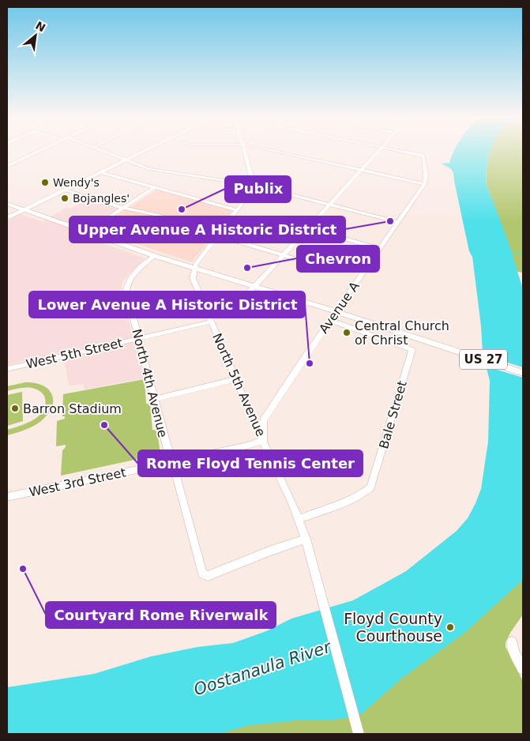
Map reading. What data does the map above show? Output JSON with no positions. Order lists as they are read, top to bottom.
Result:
{
  "streets": {
    "main road": ["US 27"],
    "street": [
      "Avenue A",
      "West 5th Street",
      "North 4th Avenue",
      "North 5th Avenue",
      "Bale Street",
      "West 3rd Street"
    ]
  },
  "crossings": [
    ["Avenue A", "US 27"],
    ["Avenue A", "North 5th Avenue"],
    ["Avenue A", "Bale Street"],
    ["Avenue A", "West 3rd Street"],
    ["West 5th Street", "North 4th Avenue"],
    ["West 5th Street", "North 5th Avenue"],
    ["US 27", "North 4th Avenue"],
    ["US 27", "North 5th Avenue"],
    ["North 4th Avenue", "North 5th Avenue"],
    ["North 4th Avenue", "West 3rd Street"],
    ["North 5th Avenue", "Bale Street"],
    ["North 5th Avenue", "West 3rd Street"]
  ],
  "water": ["Oostanaula River"],
  "places": [
    "Wendy's",
    "Bojangles'",
    "Publix",
    "Upper Avenue A Historic District",
    "Chevron",
    "Central Church of Christ",
    "Lower Avenue A Historic District",
    "Barron Stadium",
    "Rome Floyd Tennis Center",
    "Courtyard Rome Riverwalk",
    "Floyd County Courthouse"
  ],
  "north": "top right"
}
